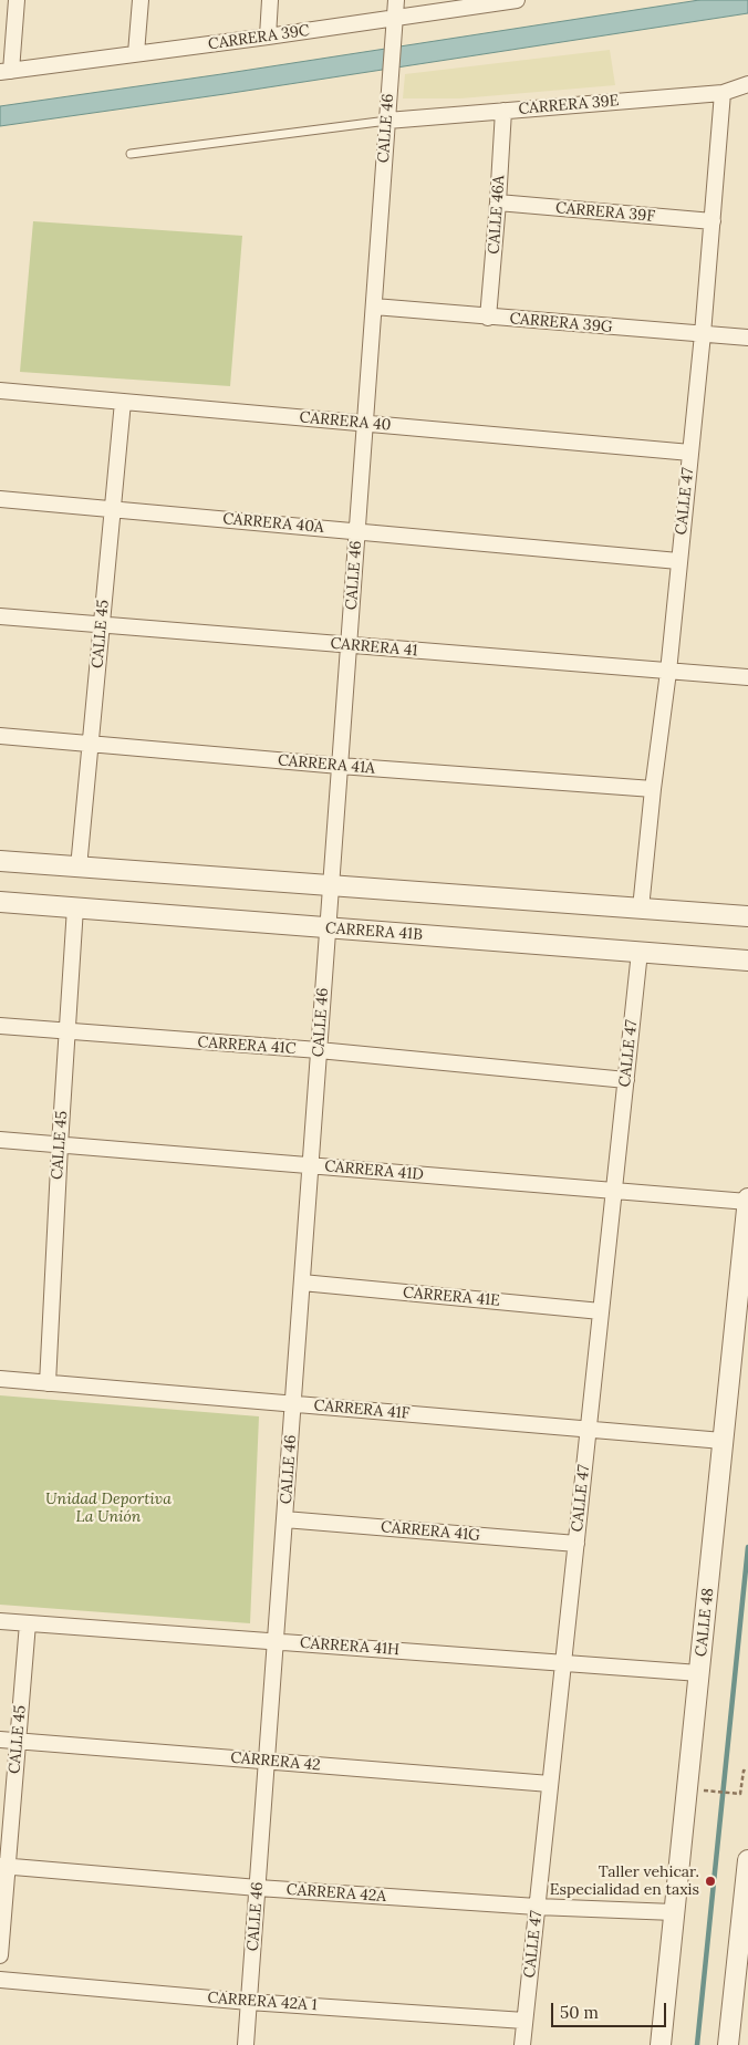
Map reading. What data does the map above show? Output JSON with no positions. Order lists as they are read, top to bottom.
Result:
{
  "streets": {
    "street": [
      "CARRERA 39C",
      "CARRERA 39E",
      "CALLE 46",
      "CARRERA 39F",
      "CALLE 46A",
      "CARRERA 39G",
      "CARRERA 40",
      "CALLE 47",
      "CARRERA 40A",
      "CALLE 45",
      "CARRERA 41",
      "CARRERA 41A",
      "CARRERA 41B",
      "CARRERA 41C",
      "CARRERA 41D",
      "CARRERA 41E",
      "CARRERA 41F",
      "CARRERA 41G",
      "CALLE 48",
      "CARRERA 41H",
      "CARRERA 42",
      "CARRERA 42A",
      "CARRERA 42A 1"
    ]
  },
  "crossings": [
    ["CARRERA 39C", "CALLE 46"],
    ["CARRERA 39E", "CALLE 46"],
    ["CARRERA 39E", "CALLE 46A"],
    ["CARRERA 39E", "CALLE 47"],
    ["CALLE 46", "CARRERA 39G"],
    ["CALLE 46", "CARRERA 40"],
    ["CALLE 46", "CARRERA 40A"],
    ["CALLE 46", "CARRERA 41"],
    ["CALLE 46", "CARRERA 41A"],
    ["CALLE 46", "CARRERA 41B"],
    ["CALLE 46", "CARRERA 41C"],
    ["CALLE 46", "CARRERA 41D"],
    ["CALLE 46", "CARRERA 41E"],
    ["CALLE 46", "CARRERA 41F"],
    ["CALLE 46", "CARRERA 41G"],
    ["CALLE 46", "CARRERA 41H"],
    ["CALLE 46", "CARRERA 42"],
    ["CALLE 46", "CARRERA 42A"],
    ["CALLE 46", "CARRERA 42A 1"],
    ["CARRERA 39F", "CALLE 46A"],
    ["CARRERA 39F", "CALLE 47"],
    ["CALLE 46A", "CARRERA 39G"],
    ["CARRERA 39G", "CALLE 47"],
    ["CARRERA 40", "CALLE 47"],
    ["CARRERA 40", "CALLE 45"],
    ["CALLE 47", "CARRERA 40A"],
    ["CALLE 47", "CARRERA 41"],
    ["CALLE 47", "CARRERA 41A"],
    ["CALLE 47", "CARRERA 41B"],
    ["CALLE 47", "CARRERA 41C"],
    ["CALLE 47", "CARRERA 41D"],
    ["CALLE 47", "CARRERA 41E"],
    ["CALLE 47", "CARRERA 41F"],
    ["CALLE 47", "CARRERA 41G"],
    ["CALLE 47", "CARRERA 41H"],
    ["CALLE 47", "CARRERA 42"],
    ["CALLE 47", "CARRERA 42A"],
    ["CALLE 47", "CARRERA 42A 1"],
    ["CARRERA 40A", "CALLE 45"],
    ["CALLE 45", "CARRERA 41"],
    ["CALLE 45", "CARRERA 41A"],
    ["CALLE 45", "CARRERA 41B"],
    ["CALLE 45", "CARRERA 41C"],
    ["CALLE 45", "CARRERA 41D"],
    ["CALLE 45", "CARRERA 41F"],
    ["CALLE 45", "CARRERA 41H"],
    ["CALLE 45", "CARRERA 42"],
    ["CALLE 45", "CARRERA 42A"],
    ["CARRERA 41D", "CALLE 48"],
    ["CARRERA 41F", "CALLE 48"],
    ["CALLE 48", "CARRERA 41H"],
    ["CALLE 48", "CARRERA 42A"]
  ],
  "parks": ["Unidad Deportiva La Unión"],
  "places": ["Taller vehicar. Especialidad en taxis"],
  "scale_bar": "50 m"
}
